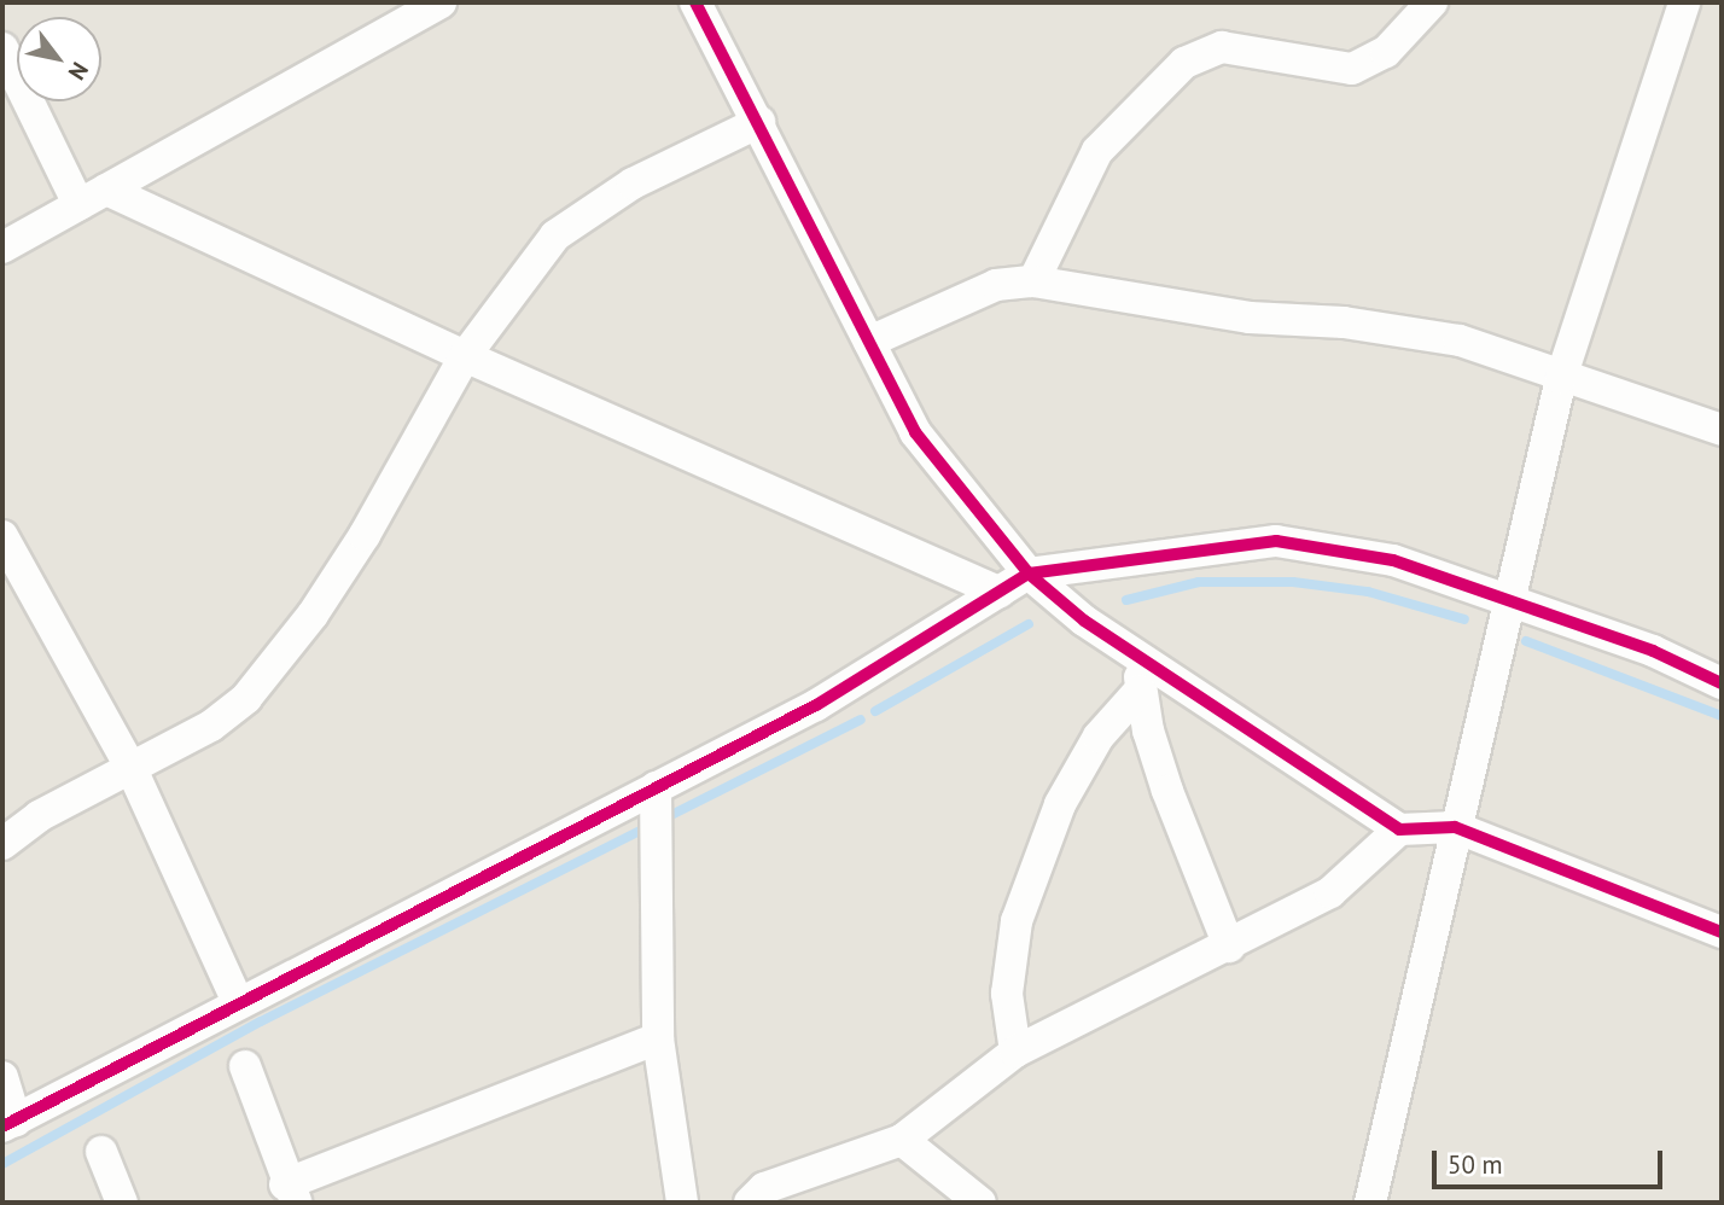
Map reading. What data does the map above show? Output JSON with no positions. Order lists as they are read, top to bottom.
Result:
{
  "scale_bar": "50 m",
  "north": "bottom right"
}
